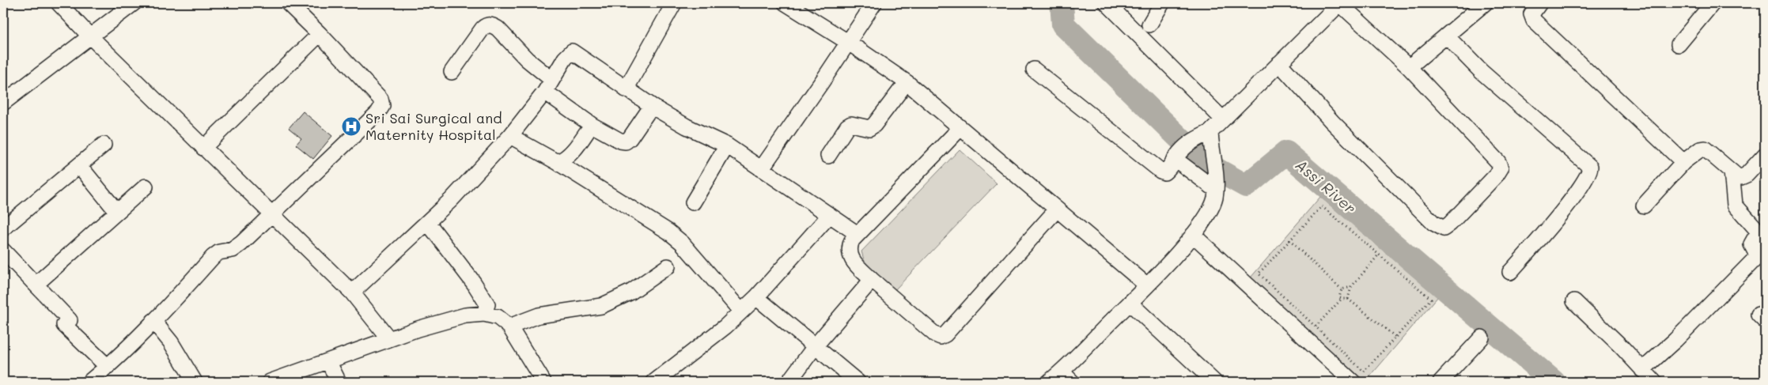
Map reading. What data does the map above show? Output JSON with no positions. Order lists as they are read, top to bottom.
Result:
{
  "water": ["Assi River"],
  "places": {
    "hospital": ["Sri Sai Surgical and Maternity Hospital"]
  }
}
